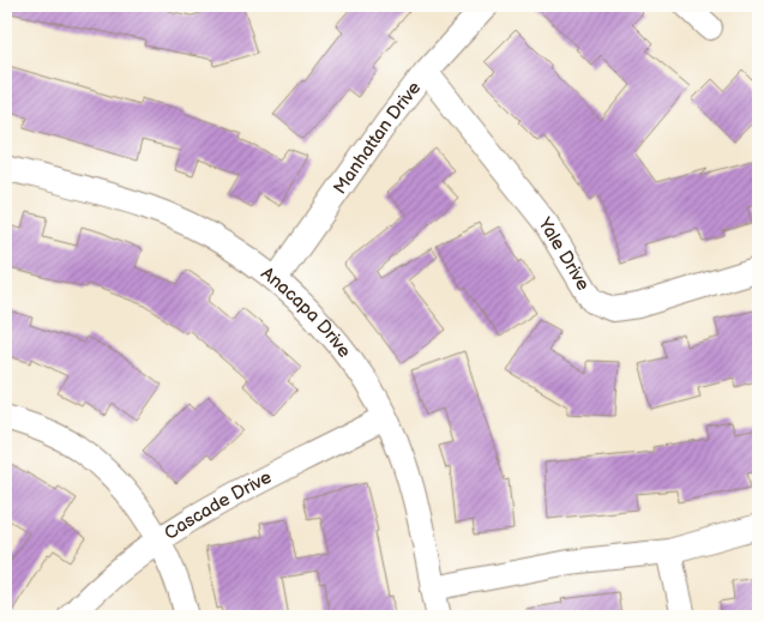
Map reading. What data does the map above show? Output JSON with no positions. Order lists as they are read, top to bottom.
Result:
{
  "streets": {
    "street": [
      "Manhattan Drive",
      "Yale Drive",
      "Anacapa Drive",
      "Cascade Drive"
    ]
  },
  "crossings": [
    ["Manhattan Drive", "Yale Drive"],
    ["Manhattan Drive", "Anacapa Drive"],
    ["Anacapa Drive", "Cascade Drive"]
  ]
}
